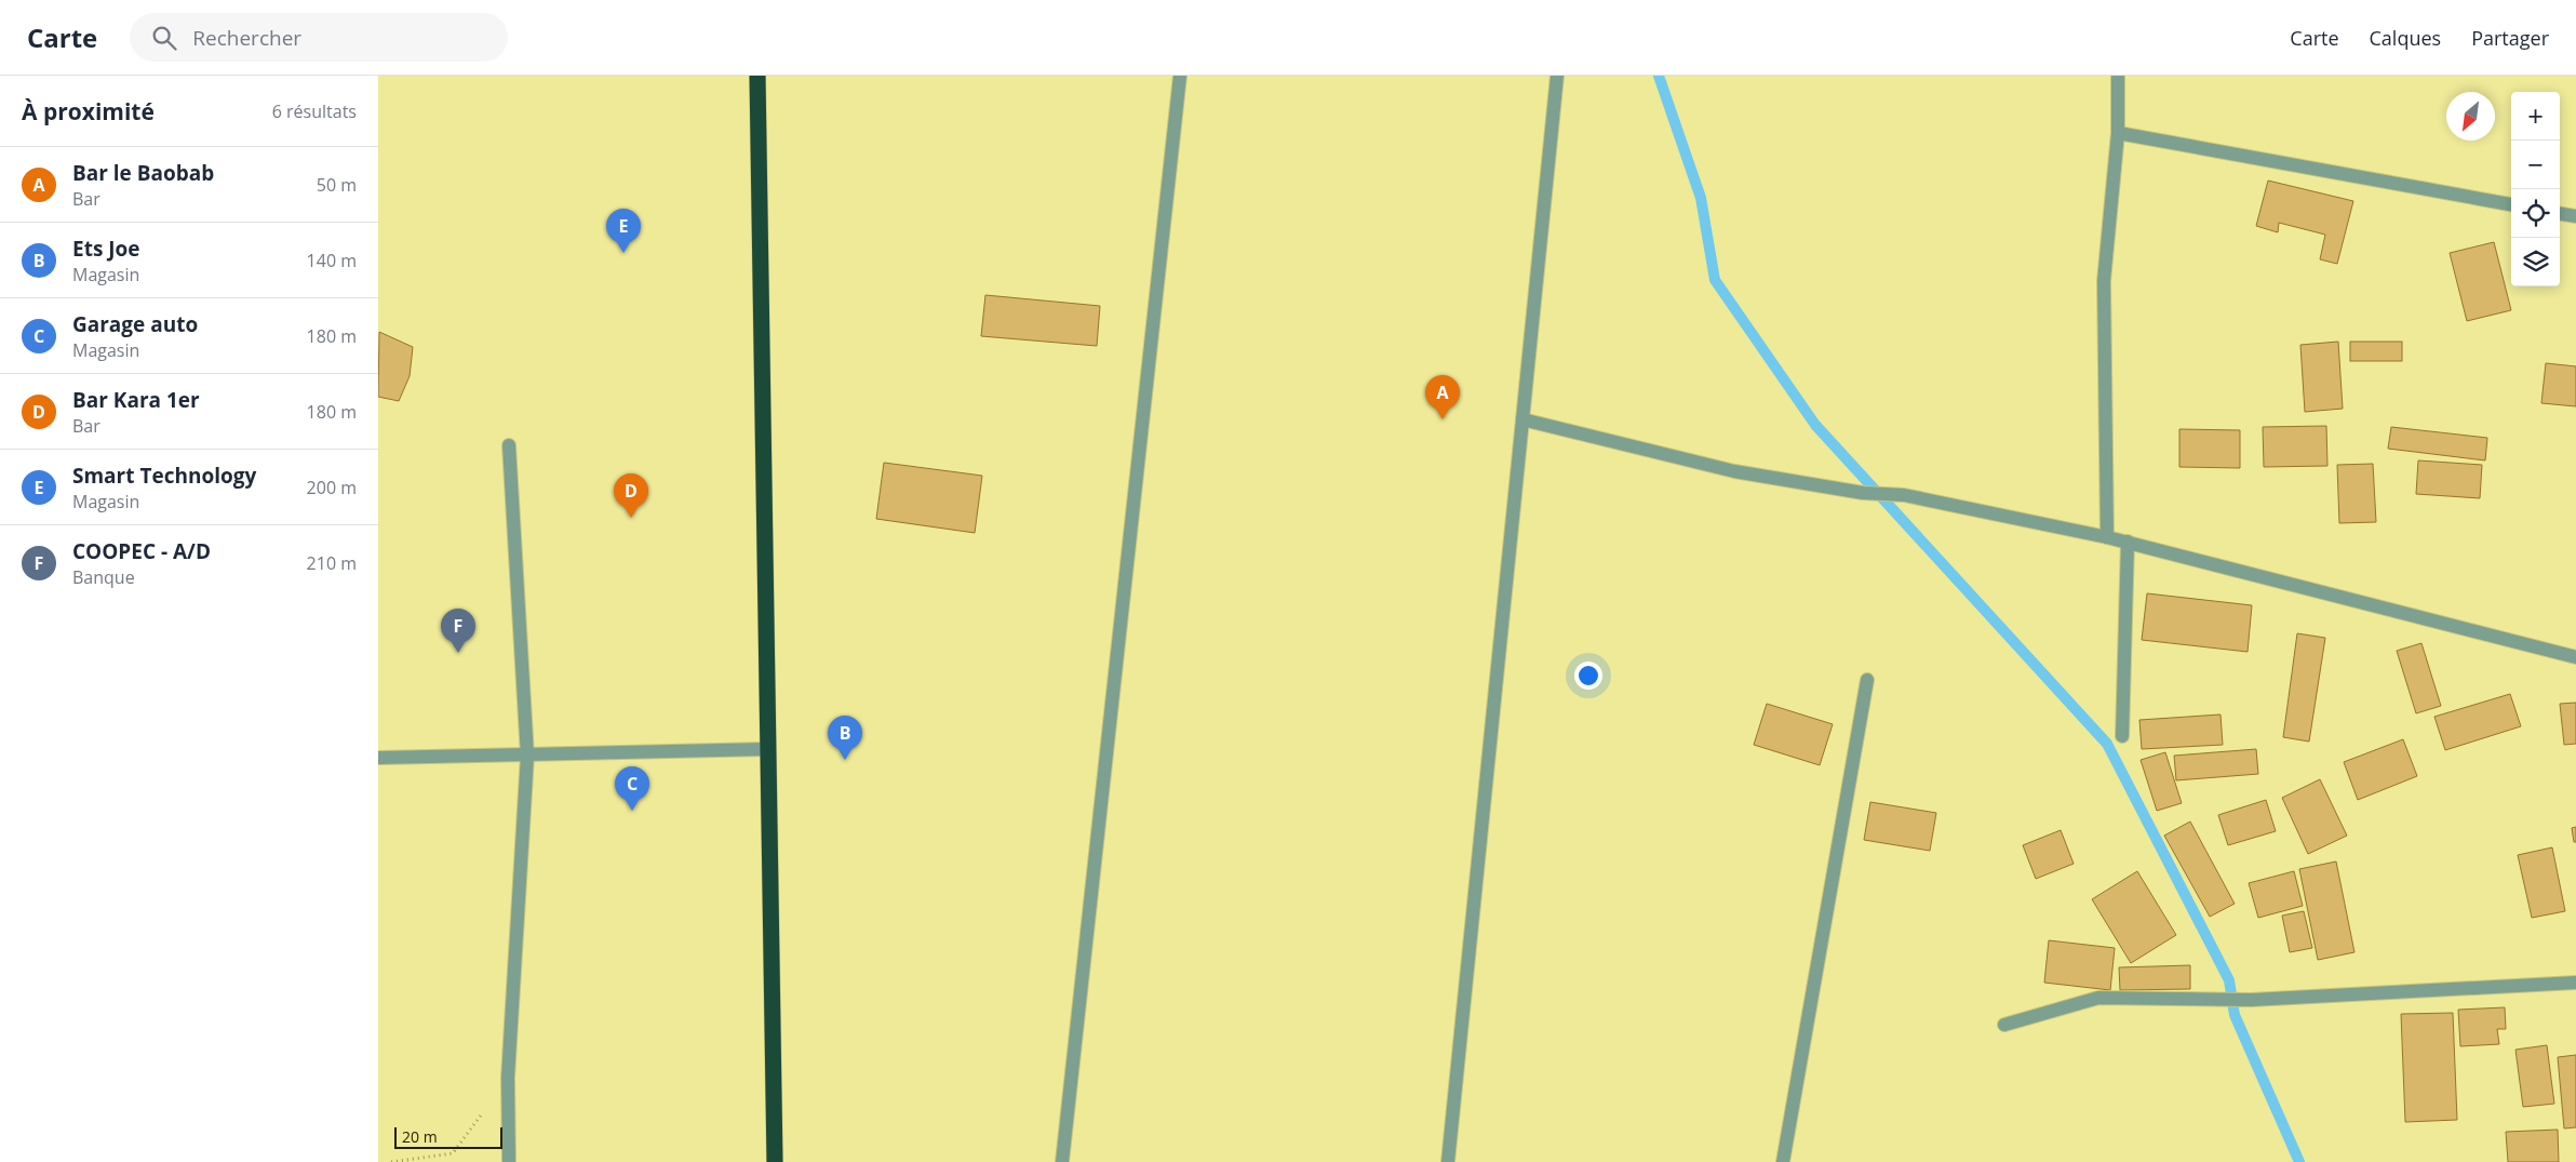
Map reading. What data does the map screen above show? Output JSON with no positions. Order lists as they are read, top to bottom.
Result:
{
  "scale_bar": "20 m",
  "north": "bottom left",
  "page": {
    "header": "Carte",
    "search": "Rechercher",
    "nav": ["Carte", "Calques", "Partager"],
    "heading": ["À proximité", "6 résultats"],
    "map_buttons": ["+", "−"],
    "list": [
      {
        "mark": "A",
        "name": "Bar le Baobab",
        "note": "Bar",
        "value": "50 m"
      },
      {
        "mark": "B",
        "name": "Ets Joe",
        "note": "Magasin",
        "value": "140 m"
      },
      {
        "mark": "C",
        "name": "Garage auto",
        "note": "Magasin",
        "value": "180 m"
      },
      {
        "mark": "D",
        "name": "Bar Kara 1er",
        "note": "Bar",
        "value": "180 m"
      },
      {
        "mark": "E",
        "name": "Smart Technology",
        "note": "Magasin",
        "value": "200 m"
      },
      {
        "mark": "F",
        "name": "COOPEC - A/D",
        "note": "Banque",
        "value": "210 m"
      }
    ],
    "pins": [
      "E",
      "A",
      "D",
      "F",
      "B",
      "C"
    ],
    "scale": "20 m"
  }
}
